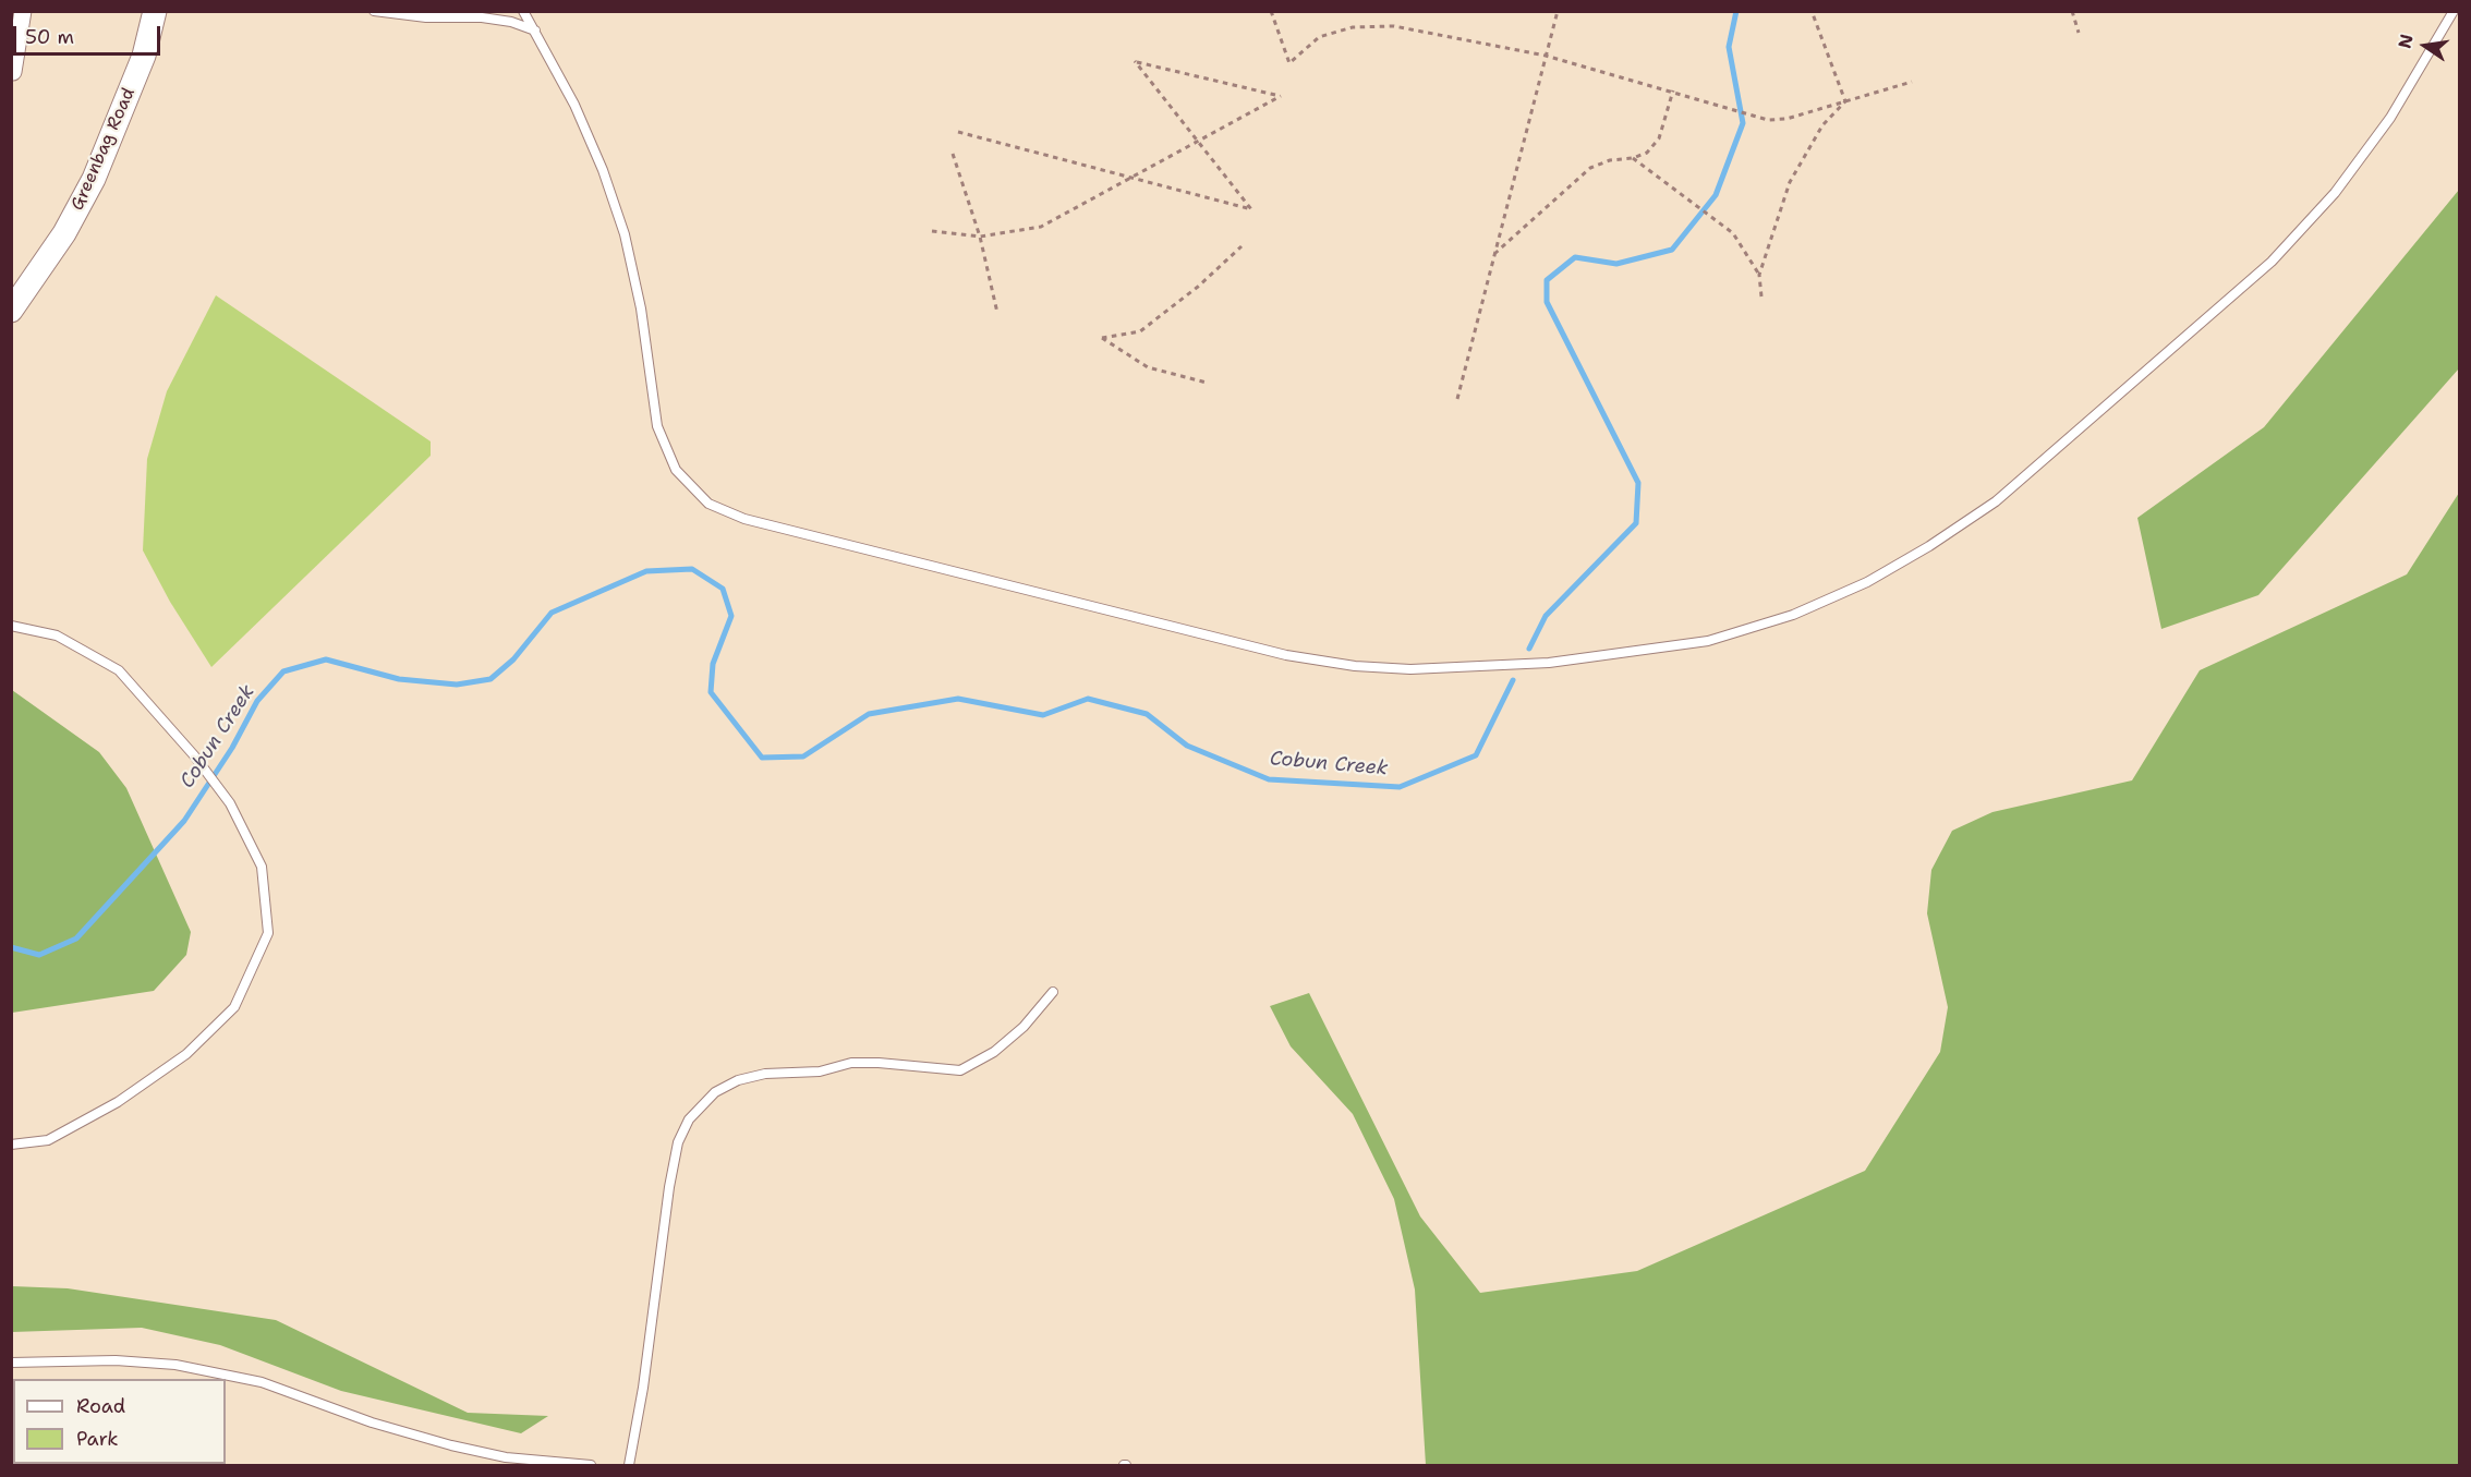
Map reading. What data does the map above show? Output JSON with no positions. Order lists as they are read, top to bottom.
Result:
{
  "streets": {
    "main road": ["Greenbag Road"]
  },
  "water": ["Cobun Creek"],
  "legend": ["Road", "Park"],
  "scale_bar": "50 m",
  "north": "left"
}
